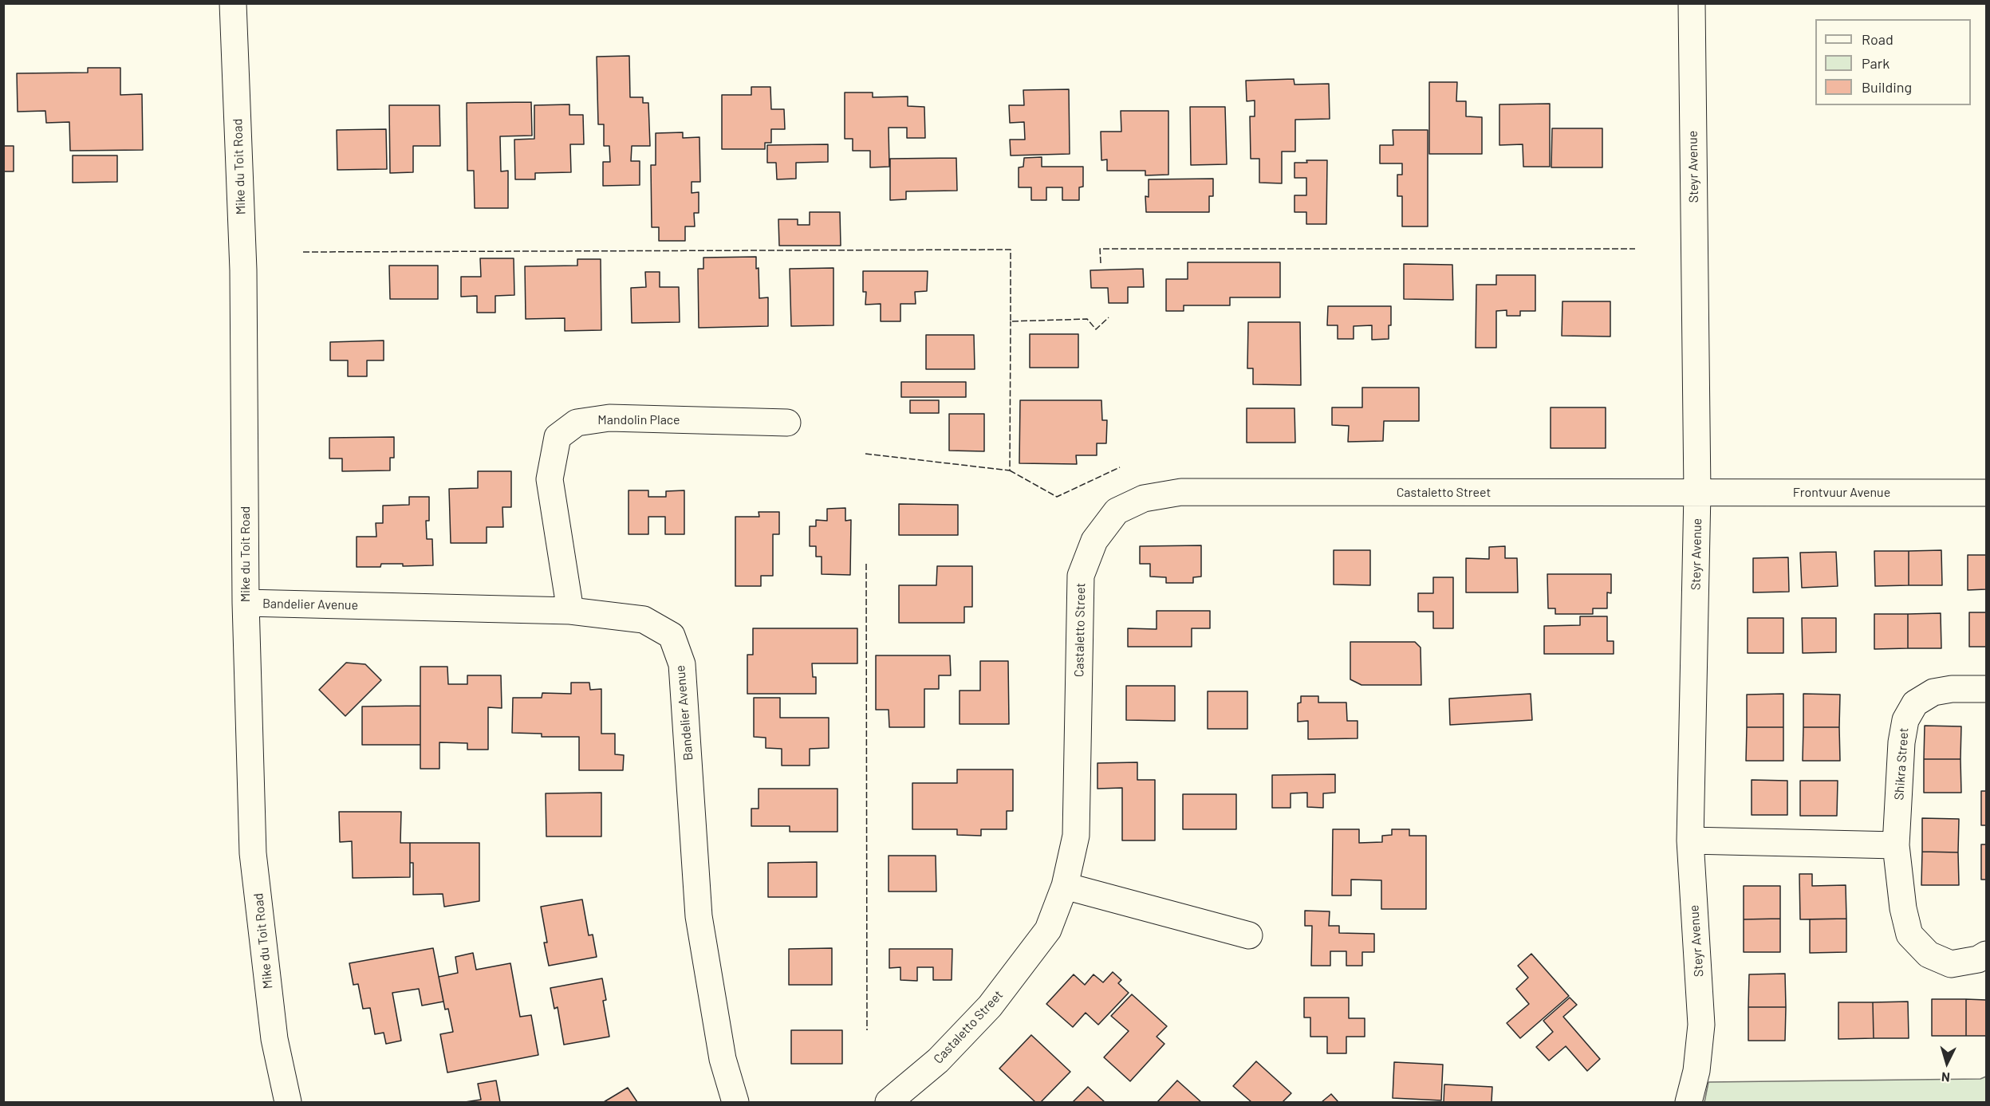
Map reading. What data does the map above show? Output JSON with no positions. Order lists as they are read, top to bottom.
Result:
{
  "streets": {
    "street": [
      "Mike du Toit Road",
      "Steyr Avenue",
      "Mandolin Place",
      "Castaletto Street",
      "Frontvuur Avenue",
      "Bandelier Avenue",
      "Shikra Street"
    ]
  },
  "crossings": [
    ["Mike du Toit Road", "Bandelier Avenue"],
    ["Steyr Avenue", "Castaletto Street"],
    ["Steyr Avenue", "Frontvuur Avenue"],
    ["Mandolin Place", "Bandelier Avenue"],
    ["Castaletto Street", "Frontvuur Avenue"]
  ],
  "legend": ["Road", "Park", "Building"],
  "north": "bottom"
}
